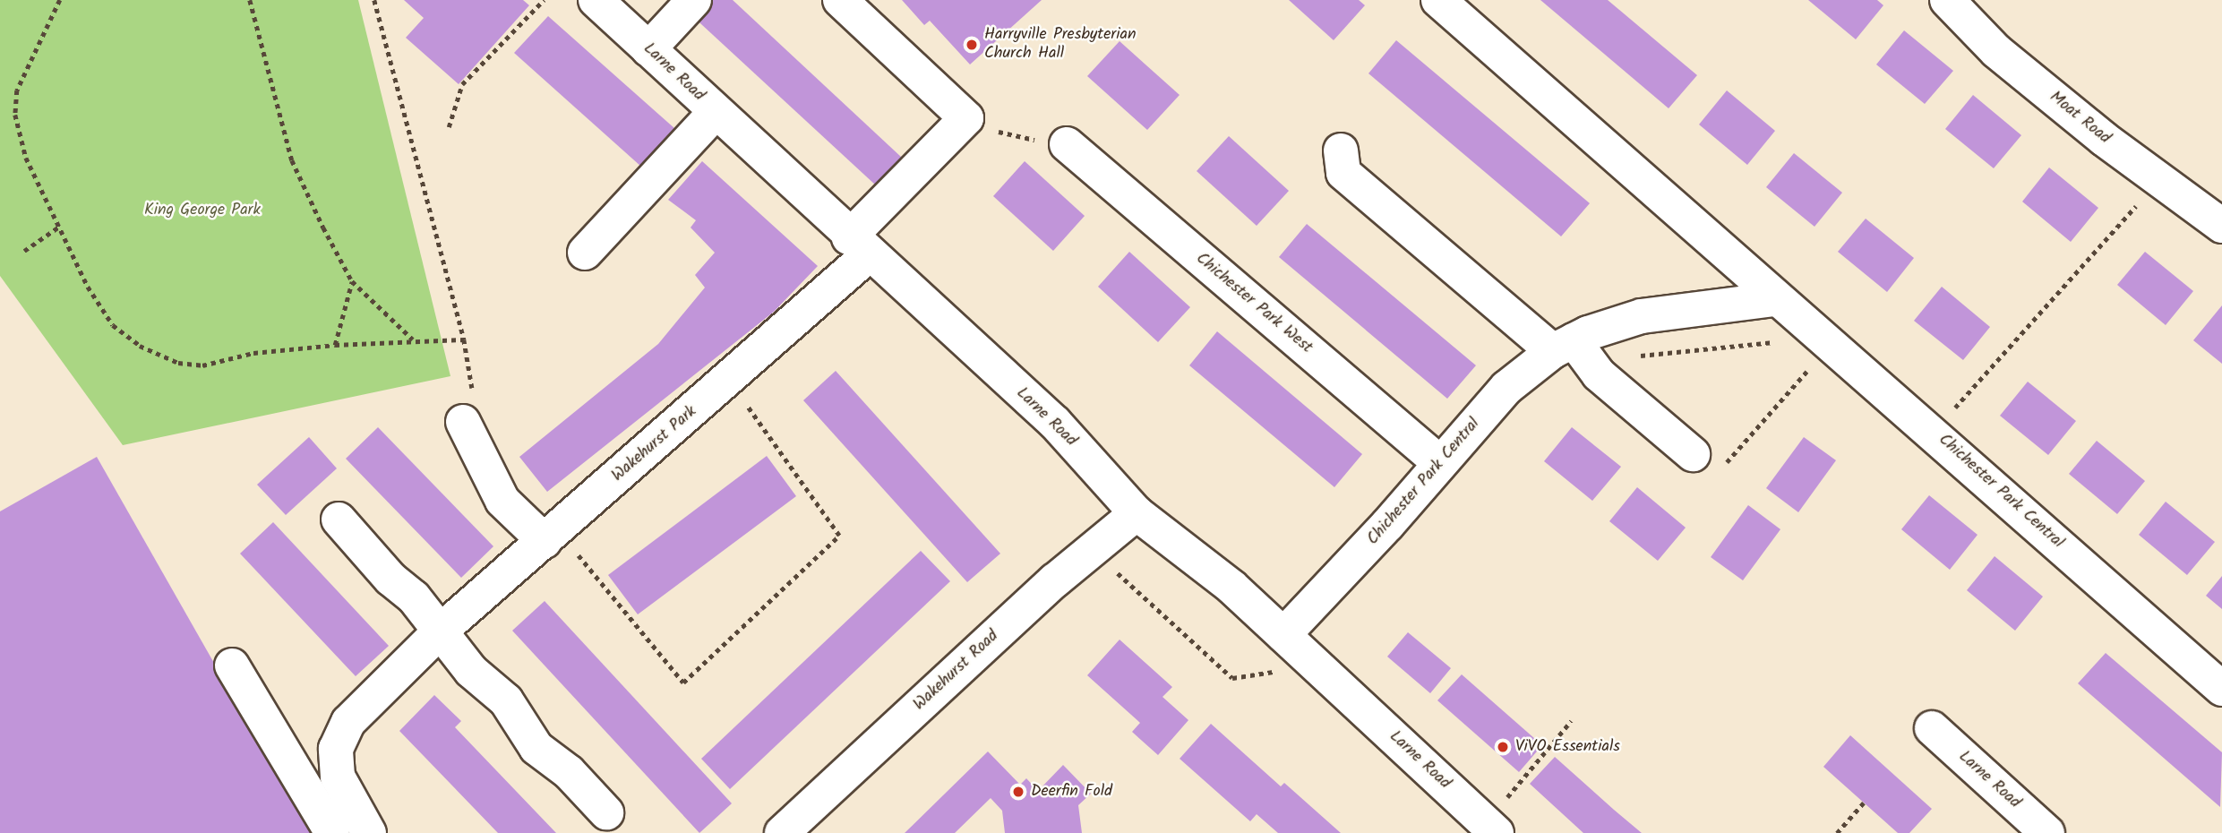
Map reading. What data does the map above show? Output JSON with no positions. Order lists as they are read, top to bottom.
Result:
{
  "streets": {
    "street": [
      "Larne Road",
      "Moat Road",
      "Chichester Park West",
      "Wakehurst Park",
      "Chichester Park Central",
      "Wakehurst Road"
    ]
  },
  "crossings": [
    ["Larne Road", "Wakehurst Park"],
    ["Larne Road", "Chichester Park Central"],
    ["Larne Road", "Wakehurst Road"],
    ["Chichester Park West", "Chichester Park Central"]
  ],
  "parks": ["King George Park"],
  "places": ["Harryville Presbyterian Church Hall", "ViVO Essentials", "Deerfin Fold"]
}
